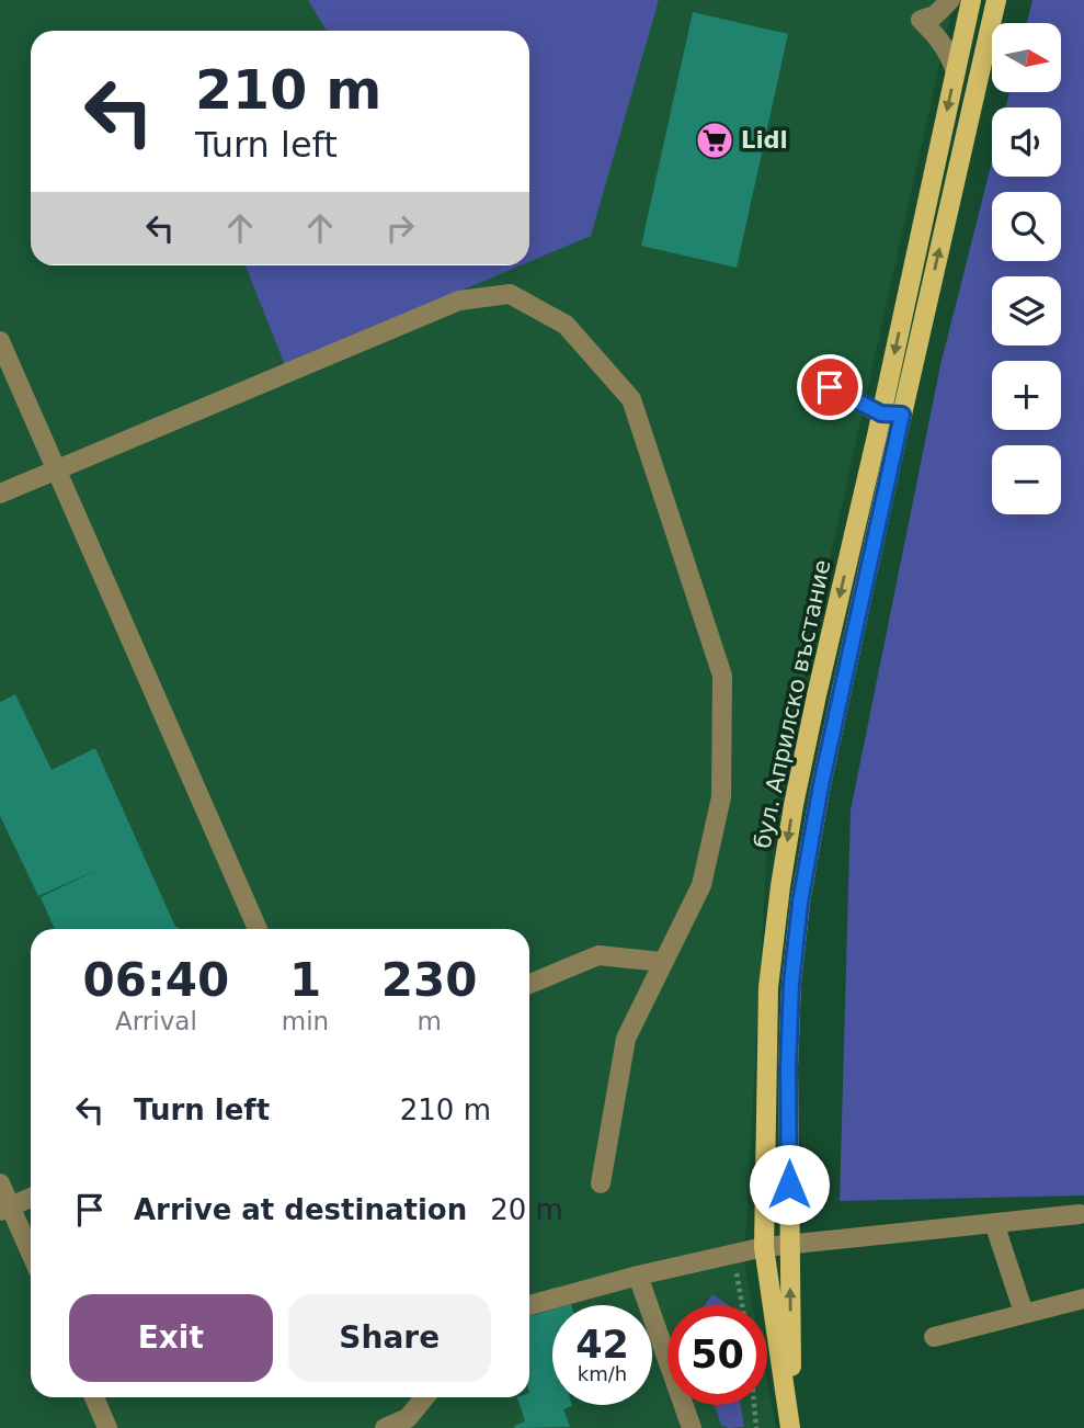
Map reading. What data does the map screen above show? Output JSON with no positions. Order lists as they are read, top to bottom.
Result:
{
  "streets": {
    "main road": ["бул. Априлско въстание"]
  },
  "places": {
    "supermarket": ["Lidl"]
  },
  "north": "right",
  "page": {
    "map_buttons": ["+", "−"],
    "turn": ["210 m", "Turn left"],
    "eta": [
      "06:40",
      "Arrival",
      "1",
      "min",
      "230",
      "m"
    ],
    "list": [
      {
        "name": "Turn left",
        "value": "210 m"
      },
      {
        "name": "Arrive at destination",
        "value": "20 m"
      }
    ],
    "buttons": ["Exit", "Share"],
    "speed": "42 km/h",
    "limit": "50"
  }
}
